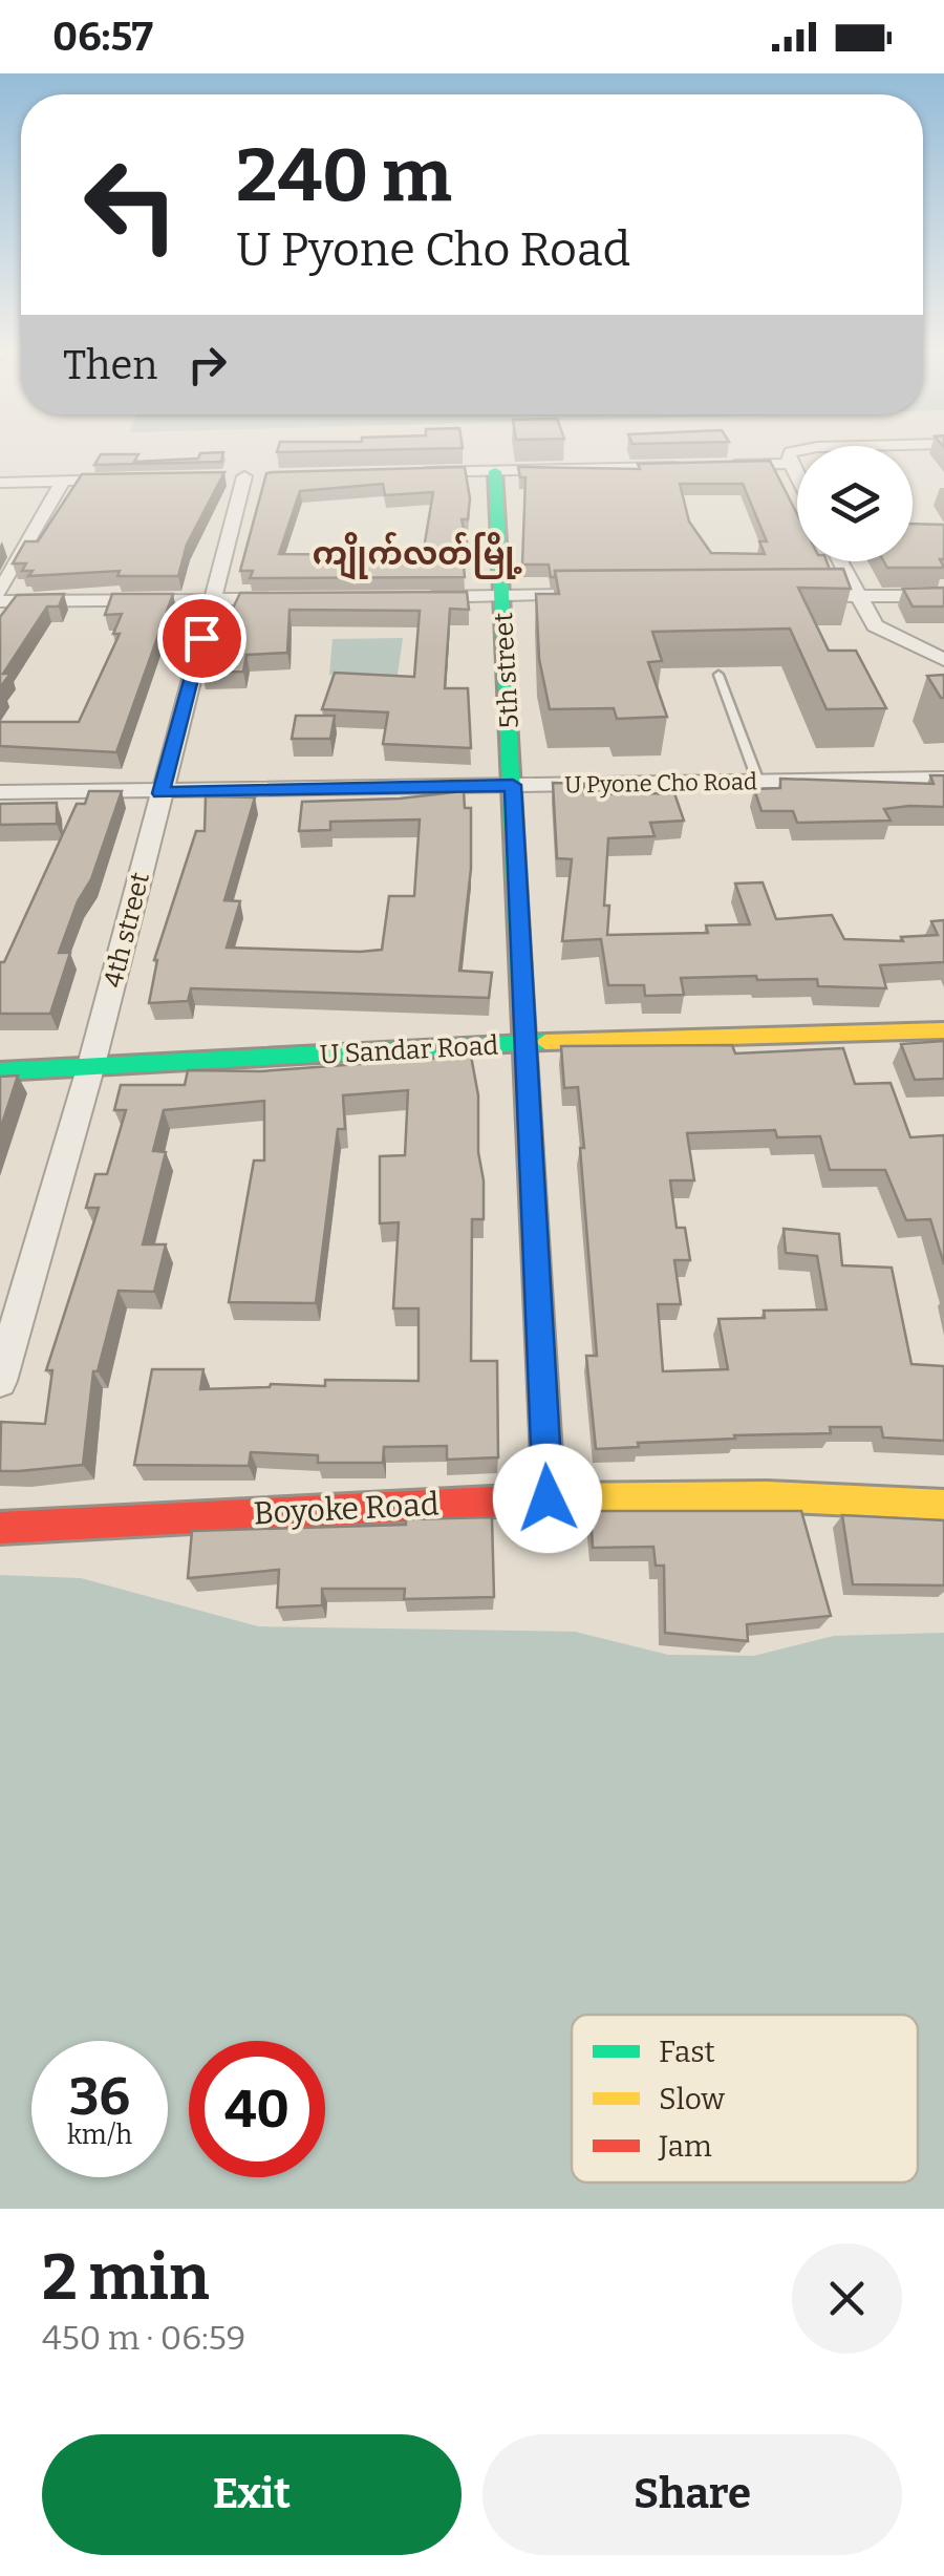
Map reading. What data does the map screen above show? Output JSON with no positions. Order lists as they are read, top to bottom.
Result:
{
  "streets": {
    "street": [
      "5th street",
      "U Pyone Cho Road",
      "4th street",
      "U Sandar Road",
      "Boyoke Road"
    ]
  },
  "crossings": [
    ["5th street", "U Pyone Cho Road"],
    ["5th street", "U Sandar Road"],
    ["5th street", "Boyoke Road"],
    ["U Pyone Cho Road", "4th street"],
    ["4th street", "U Sandar Road"]
  ],
  "districts": ["ကျိုက်လတ်မြို့"],
  "legend": ["Fast", "Slow", "Jam"],
  "page": {
    "status": "06:57",
    "turn": ["240 m", "U Pyone Cho Road"],
    "then": "Then",
    "speed": "36 km/h",
    "limit": "40",
    "heading": ["2 min", "450 m · 06:59"],
    "buttons": ["Exit", "Share"]
  }
}
